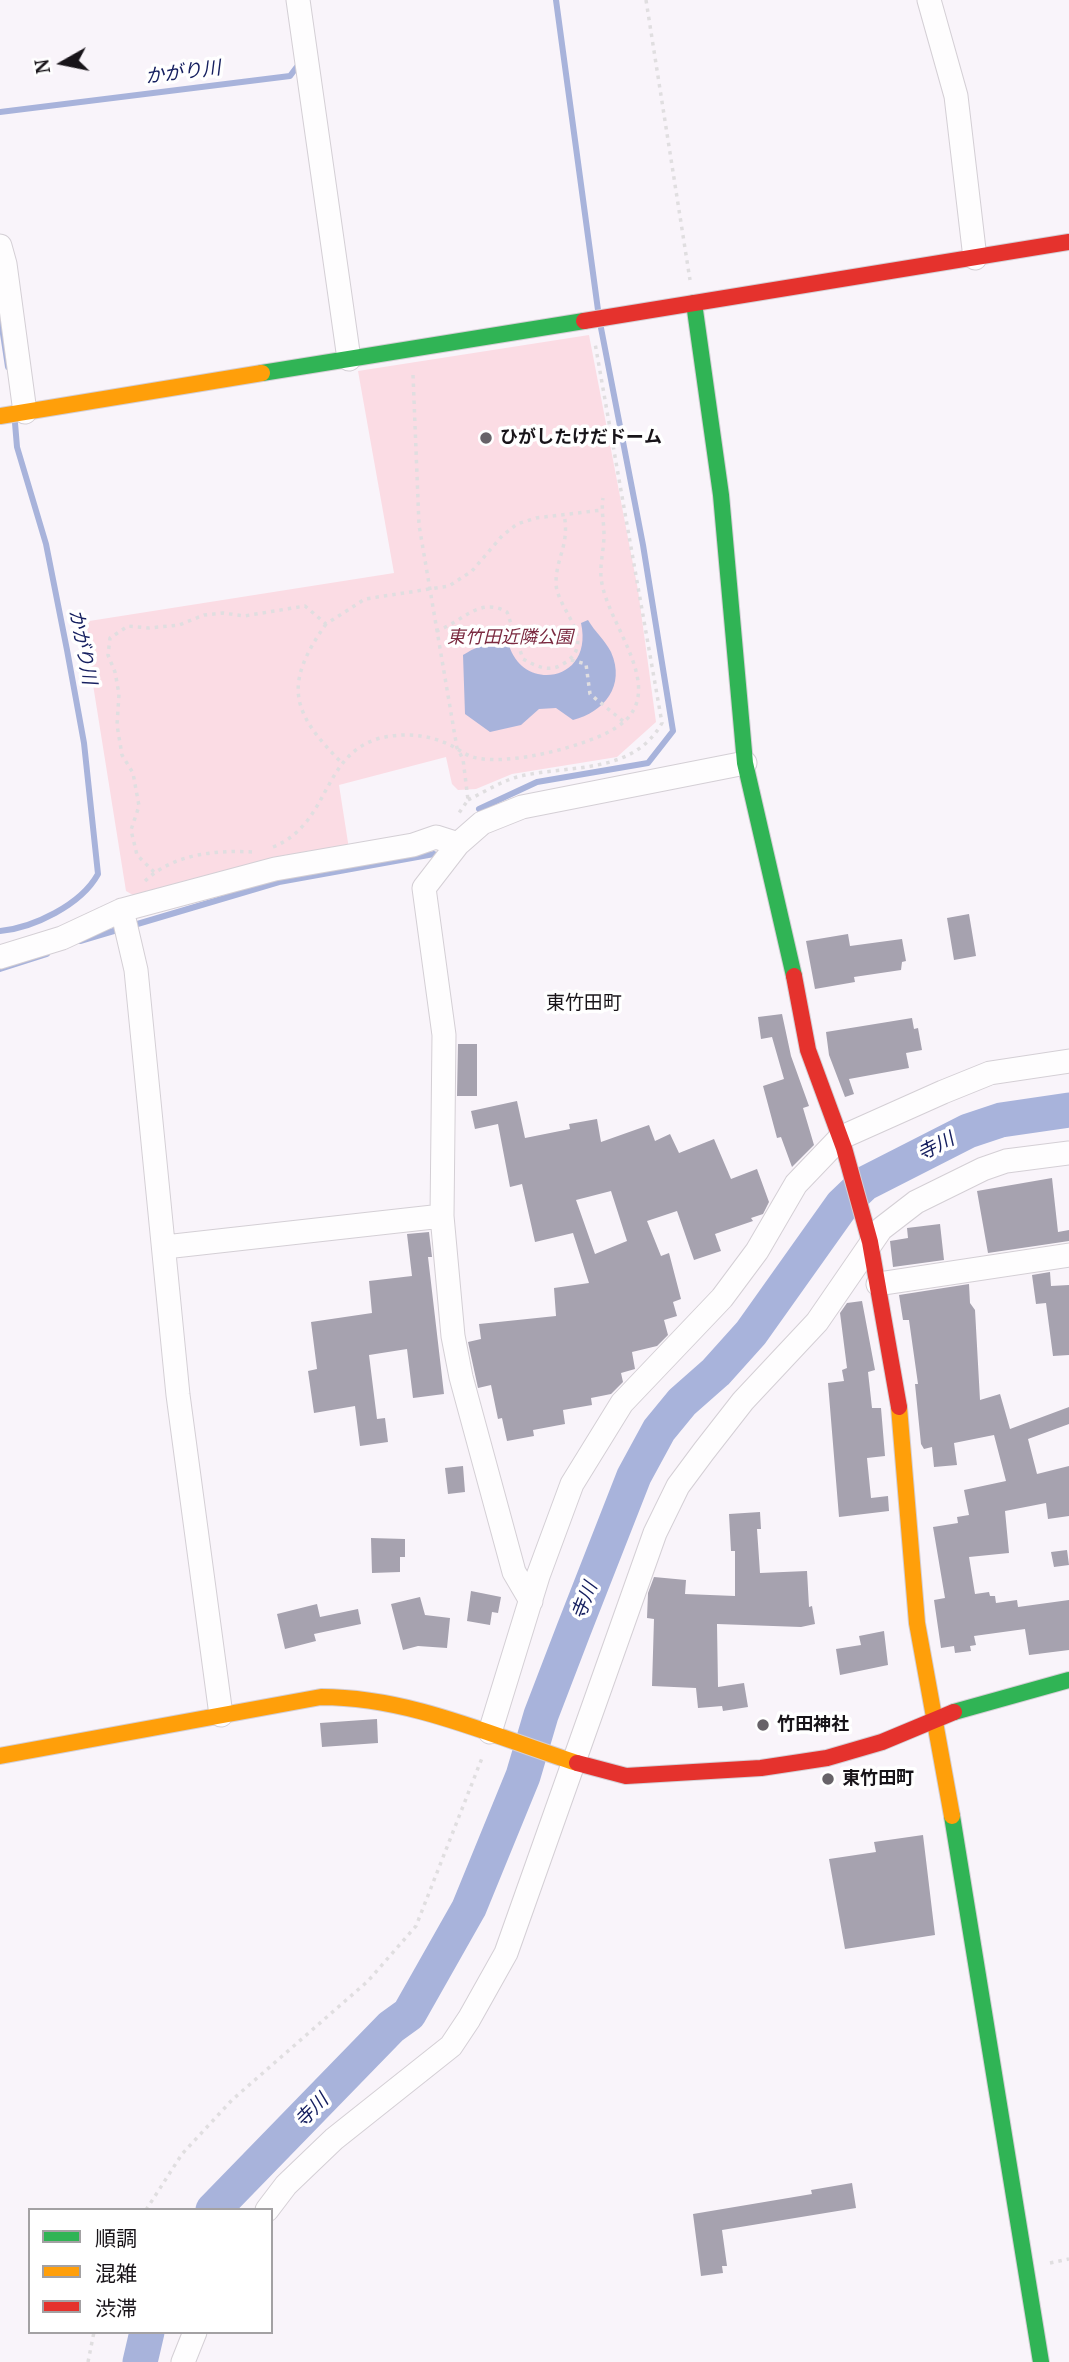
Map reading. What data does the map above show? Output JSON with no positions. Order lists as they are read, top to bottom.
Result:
{
  "districts": ["東竹田町"],
  "water": ["かがり川", "寺川"],
  "parks": ["東竹田近隣公園"],
  "places": ["ひがしたけだドーム", "竹田神社", "東竹田町"],
  "legend": ["順調", "混雑", "渋滞"],
  "north": "left"
}
